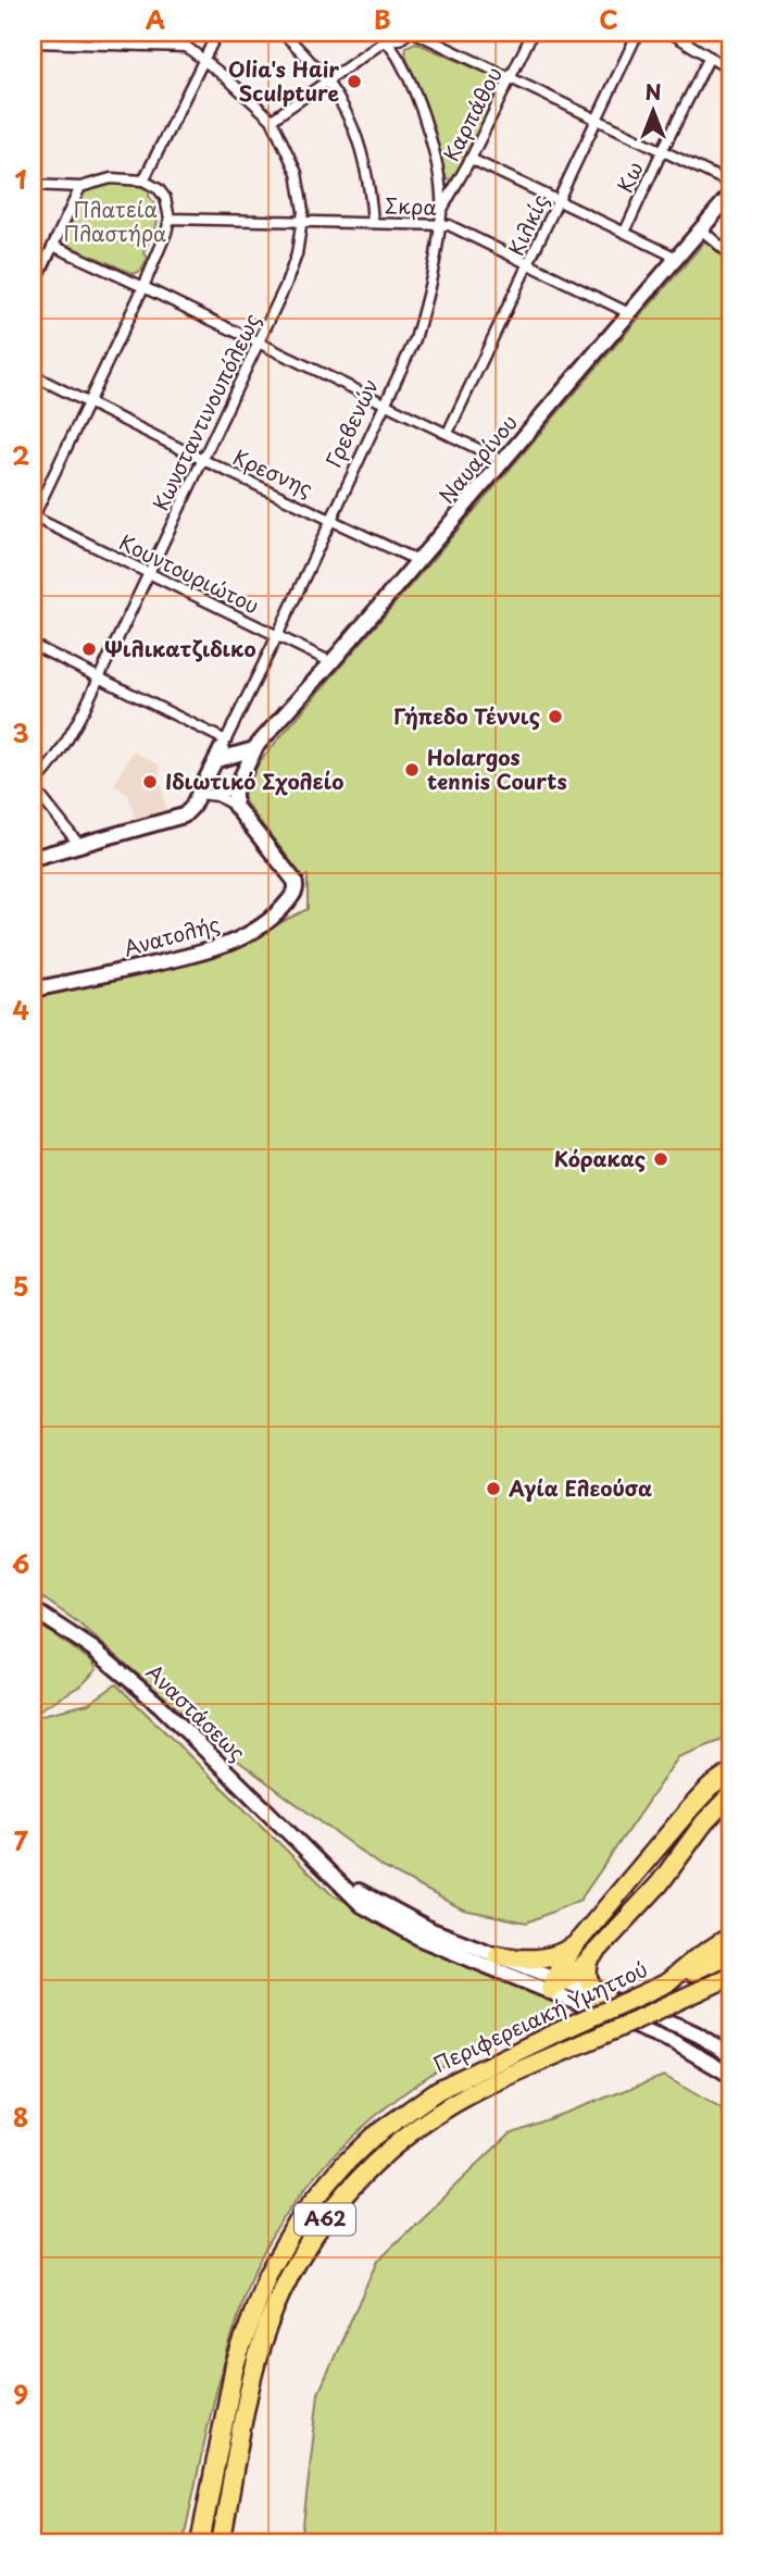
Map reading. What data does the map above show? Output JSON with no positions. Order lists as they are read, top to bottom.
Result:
{
  "streets": {
    "highway": ["Περιφερειακή Υμηττού", "Α62"],
    "street": [
      "Καρπάθου",
      "Κω",
      "Σκρα",
      "Κιλκίς",
      "Κωνσταντινουπόλεως",
      "Γρεβενών",
      "Ναυαρίνου",
      "Κρεσνης",
      "Κουντουριώτου",
      "Ανατολής",
      "Αναστάσεως"
    ]
  },
  "crossings": [
    ["Καρπάθου", "Γρεβενών"],
    ["Σκρα", "Κιλκίς"],
    ["Σκρα", "Κωνσταντινουπόλεως"],
    ["Σκρα", "Γρεβενών"],
    ["Σκρα", "Ναυαρίνου"],
    ["Κωνσταντινουπόλεως", "Κρεσνης"],
    ["Κωνσταντινουπόλεως", "Κουντουριώτου"],
    ["Γρεβενών", "Κρεσνης"],
    ["Γρεβενών", "Κουντουριώτου"],
    ["Ναυαρίνου", "Κρεσνης"],
    ["Ναυαρίνου", "Κουντουριώτου"],
    ["Ναυαρίνου", "Ανατολής"]
  ],
  "parks": ["Πλατεία Πλαστήρα"],
  "places": [
    "Olia's Hair Sculpture",
    "Ψιλικατζιδικο",
    "Γήπεδο Τέννις",
    "Holargos tennis Courts",
    "Ιδιωτικό Σχολείο",
    "Κόρακας",
    "Αγία Ελεούσα"
  ],
  "north": "top",
  "grid": {
    "columns": ["A", "B", "C"],
    "rows": [
      "1",
      "2",
      "3",
      "4",
      "5",
      "6",
      "7",
      "8",
      "9"
    ]
  }
}
